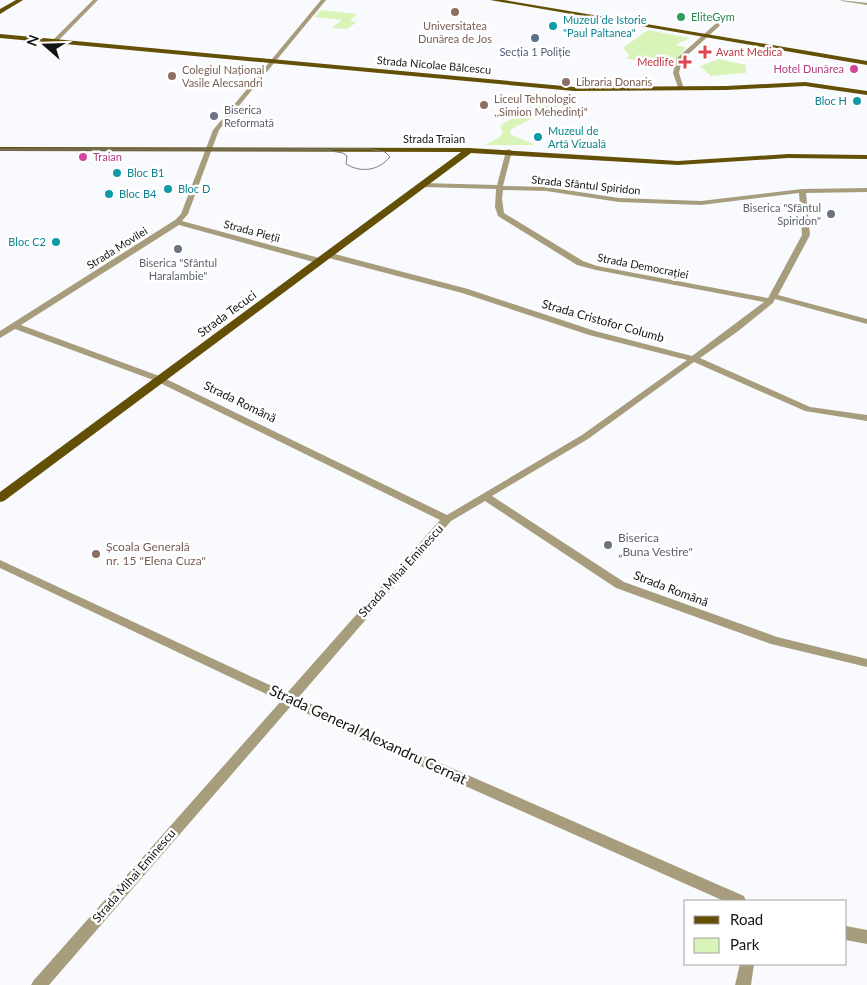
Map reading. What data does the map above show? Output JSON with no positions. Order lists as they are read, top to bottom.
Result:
{
  "streets": {
    "main road": ["Strada Nicolae Bălcescu", "Strada Traian", "Strada Tecuci"],
    "street": [
      "Strada Sfântul Spiridon",
      "Strada Pieții",
      "Strada Movilei",
      "Strada Democrației",
      "Strada Cristofor Columb",
      "Strada Română",
      "Strada Mihai Eminescu",
      "Strada General Alexandru Cernat"
    ]
  },
  "crossings": [
    ["Strada Nicolae Bălcescu", "Strada Movilei"],
    ["Strada Traian", "Strada Movilei"],
    ["Strada Traian", "Strada Democrației"],
    ["Strada Traian", "Strada Tecuci"],
    ["Strada Sfântul Spiridon", "Strada Democrației"],
    ["Strada Sfântul Spiridon", "Strada Tecuci"],
    ["Strada Sfântul Spiridon", "Strada Mihai Eminescu"],
    ["Strada Pieții", "Strada Movilei"],
    ["Strada Pieții", "Strada Tecuci"],
    ["Strada Pieții", "Strada Cristofor Columb"],
    ["Strada Movilei", "Strada Română"],
    ["Strada Democrației", "Strada Mihai Eminescu"],
    ["Strada Tecuci", "Strada Cristofor Columb"],
    ["Strada Tecuci", "Strada Română"],
    ["Strada Cristofor Columb", "Strada Mihai Eminescu"],
    ["Strada Română", "Strada Mihai Eminescu"],
    ["Strada Mihai Eminescu", "Strada General Alexandru Cernat"]
  ],
  "places": {
    "other": [
      "Universitatea Dunărea de Jos",
      "EliteGym",
      "Muzeul de Istorie \"Paul Paltanea\"",
      "Secția 1 Poliție",
      "Hotel Dunărea",
      "Colegiul Național Vasile Alecsandri",
      "Libraria Donaris",
      "Bloc H",
      "Liceul Tehnologic ,,Simion Mehedinți\"",
      "Biserica Reformată",
      "Muzeul de Artă Vizuală",
      "Traian",
      "Bloc B1",
      "Bloc D",
      "Bloc B4",
      "Biserica \"Sfântul Spiridon\"",
      "Bloc C2",
      "Biserica \"Sfântul Haralambie\"",
      "Biserica „Buna Vestire\"",
      "Școala Generală nr. 15 \"Elena Cuza\""
    ],
    "health": ["Avant Medica", "Medlife"]
  },
  "legend": ["Road", "Park"],
  "north": "left"
}
